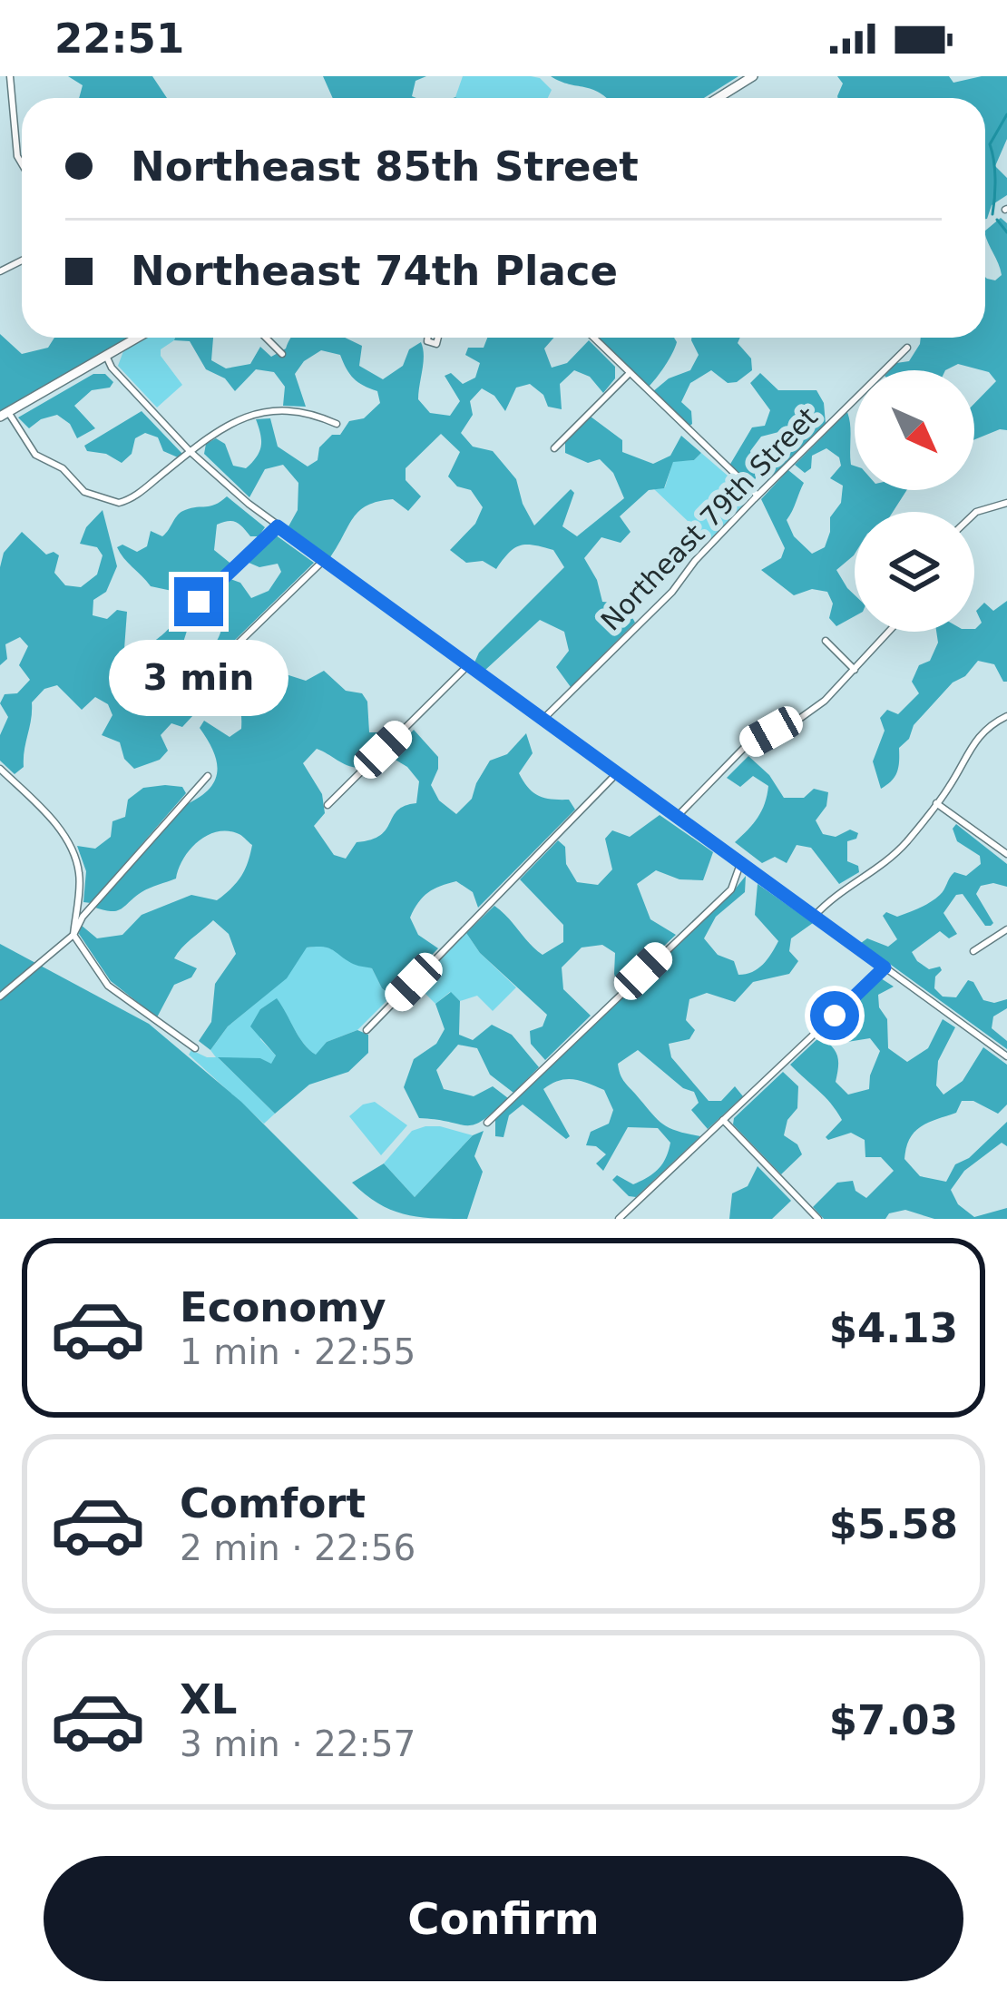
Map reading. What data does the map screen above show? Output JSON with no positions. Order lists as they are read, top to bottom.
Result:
{
  "streets": {
    "street": ["Northeast 79th Street"]
  },
  "north": "bottom right",
  "page": {
    "status": "22:51",
    "banner": ["Northeast 85th Street", "Northeast 74th Place"],
    "bubble": "3 min",
    "list": [
      {
        "name": "Economy",
        "note": "1 min · 22:55",
        "value": "$4.13"
      },
      {
        "name": "Comfort",
        "note": "2 min · 22:56",
        "value": "$5.58"
      },
      {
        "name": "XL",
        "note": "3 min · 22:57",
        "value": "$7.03"
      }
    ],
    "buttons": "Confirm"
  }
}
